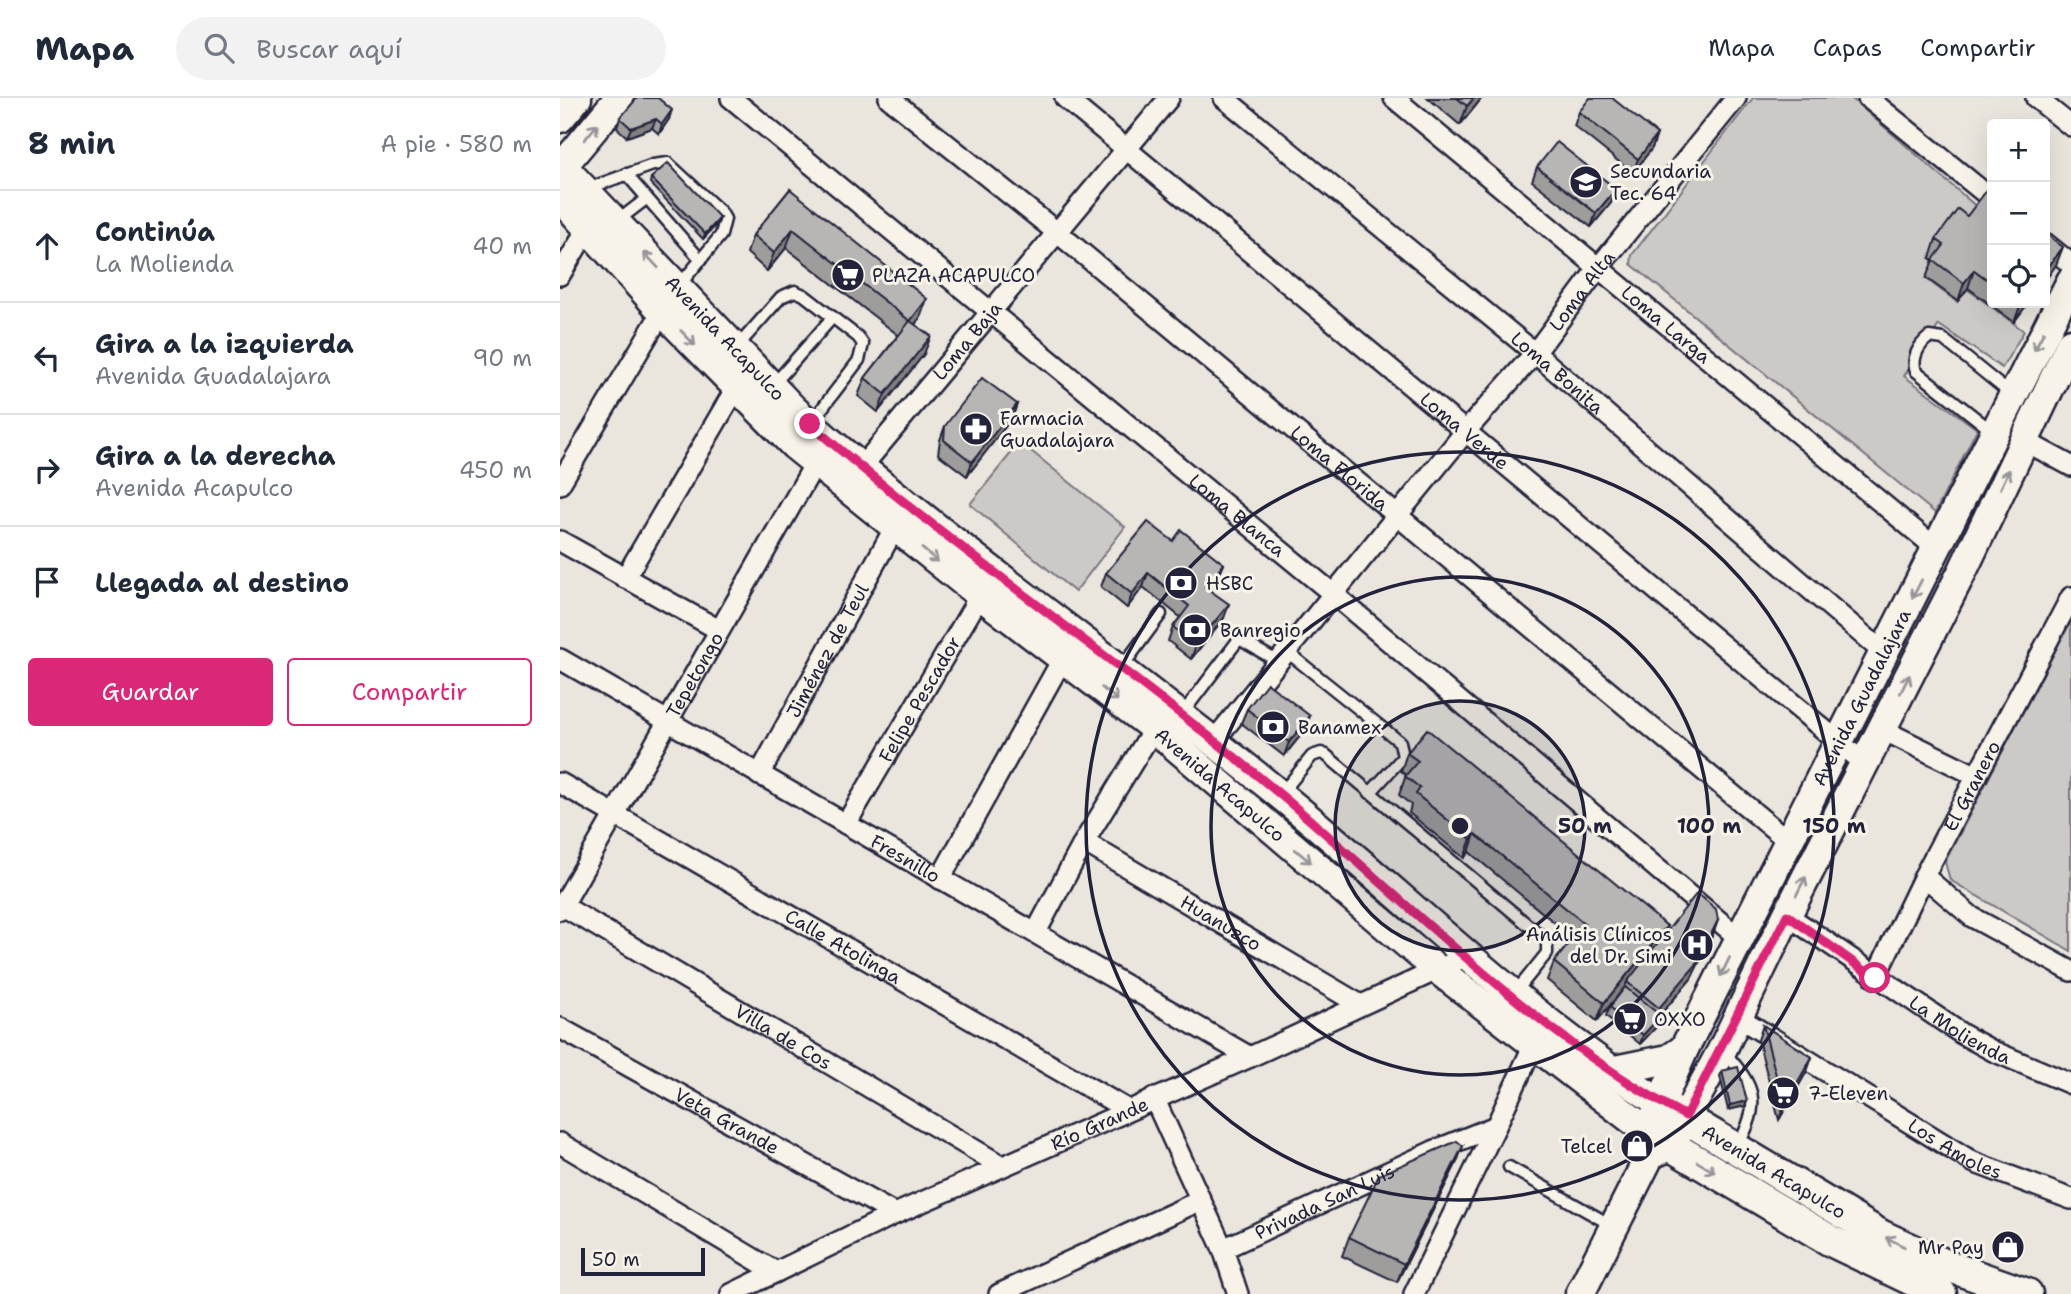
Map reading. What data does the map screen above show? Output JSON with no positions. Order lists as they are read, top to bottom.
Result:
{
  "streets": {
    "main road": ["Avenida Acapulco", "Avenida Guadalajara"],
    "street": [
      "Loma Alta",
      "Loma Larga",
      "Loma Baja",
      "Loma Bonita",
      "Loma Verde",
      "Loma Florida",
      "Loma Blanca",
      "Jiménez de Teul",
      "Tepetongo",
      "Felipe Pescador",
      "El Granero",
      "Fresnillo",
      "Huanuzco",
      "Calle Atolinga",
      "La Molienda",
      "Villa de Cos",
      "Veta Grande",
      "Río Grande",
      "Los Amoles",
      "Privada San Luis"
    ]
  },
  "crossings": [
    ["Loma Alta", "Loma Larga"],
    ["Loma Alta", "Avenida Acapulco"],
    ["Loma Alta", "Loma Bonita"],
    ["Loma Alta", "Loma Verde"],
    ["Loma Alta", "Loma Florida"],
    ["Loma Alta", "Loma Blanca"],
    ["Loma Larga", "Avenida Guadalajara"],
    ["Avenida Acapulco", "Loma Baja"],
    ["Avenida Acapulco", "Jiménez de Teul"],
    ["Avenida Acapulco", "Tepetongo"],
    ["Avenida Acapulco", "Avenida Guadalajara"],
    ["Avenida Acapulco", "Felipe Pescador"],
    ["Avenida Acapulco", "Río Grande"],
    ["Loma Baja", "Loma Verde"],
    ["Loma Baja", "Loma Florida"],
    ["Loma Baja", "Loma Blanca"],
    ["Loma Bonita", "Avenida Guadalajara"],
    ["Loma Verde", "Avenida Guadalajara"],
    ["Loma Florida", "Avenida Guadalajara"],
    ["Loma Blanca", "Avenida Guadalajara"],
    ["Jiménez de Teul", "Fresnillo"],
    ["Tepetongo", "Fresnillo"],
    ["Tepetongo", "Calle Atolinga"],
    ["Tepetongo", "Villa de Cos"],
    ["Avenida Guadalajara", "La Molienda"],
    ["Avenida Guadalajara", "Los Amoles"],
    ["Felipe Pescador", "Fresnillo"],
    ["El Granero", "La Molienda"],
    ["Fresnillo", "Río Grande"],
    ["Huanuzco", "Río Grande"],
    ["Calle Atolinga", "Río Grande"],
    ["Villa de Cos", "Río Grande"],
    ["Veta Grande", "Río Grande"]
  ],
  "places": {
    "school or university": ["Secundaria Tec. 64"],
    "supermarket": ["PLAZA ACAPULCO", "OXXO", "7-Eleven"],
    "pharmacy": ["Farmacia Guadalajara"],
    "bank": ["HSBC", "Banregio", "Banamex"],
    "hospital": ["Análisis Clínicos del Dr. Simi"],
    "shop": ["Telcel", "Mr Pay"]
  },
  "scale_bar": "50 m",
  "page": {
    "header": "Mapa",
    "search": "Buscar aquí",
    "nav": ["Mapa", "Capas", "Compartir"],
    "heading": ["8 min", "A pie · 580 m"],
    "map_buttons": ["+", "−"],
    "list": [
      ["Continúa", "La Molienda", "40 m"],
      ["Gira a la izquierda", "Avenida Guadalajara", "90 m"],
      ["Gira a la derecha", "Avenida Acapulco", "450 m"],
      "Llegada al destino"
    ],
    "buttons": ["Guardar", "Compartir"],
    "scale": "50 m"
  },
  "rings": ["50 m", "100 m", "150 m"]
}
